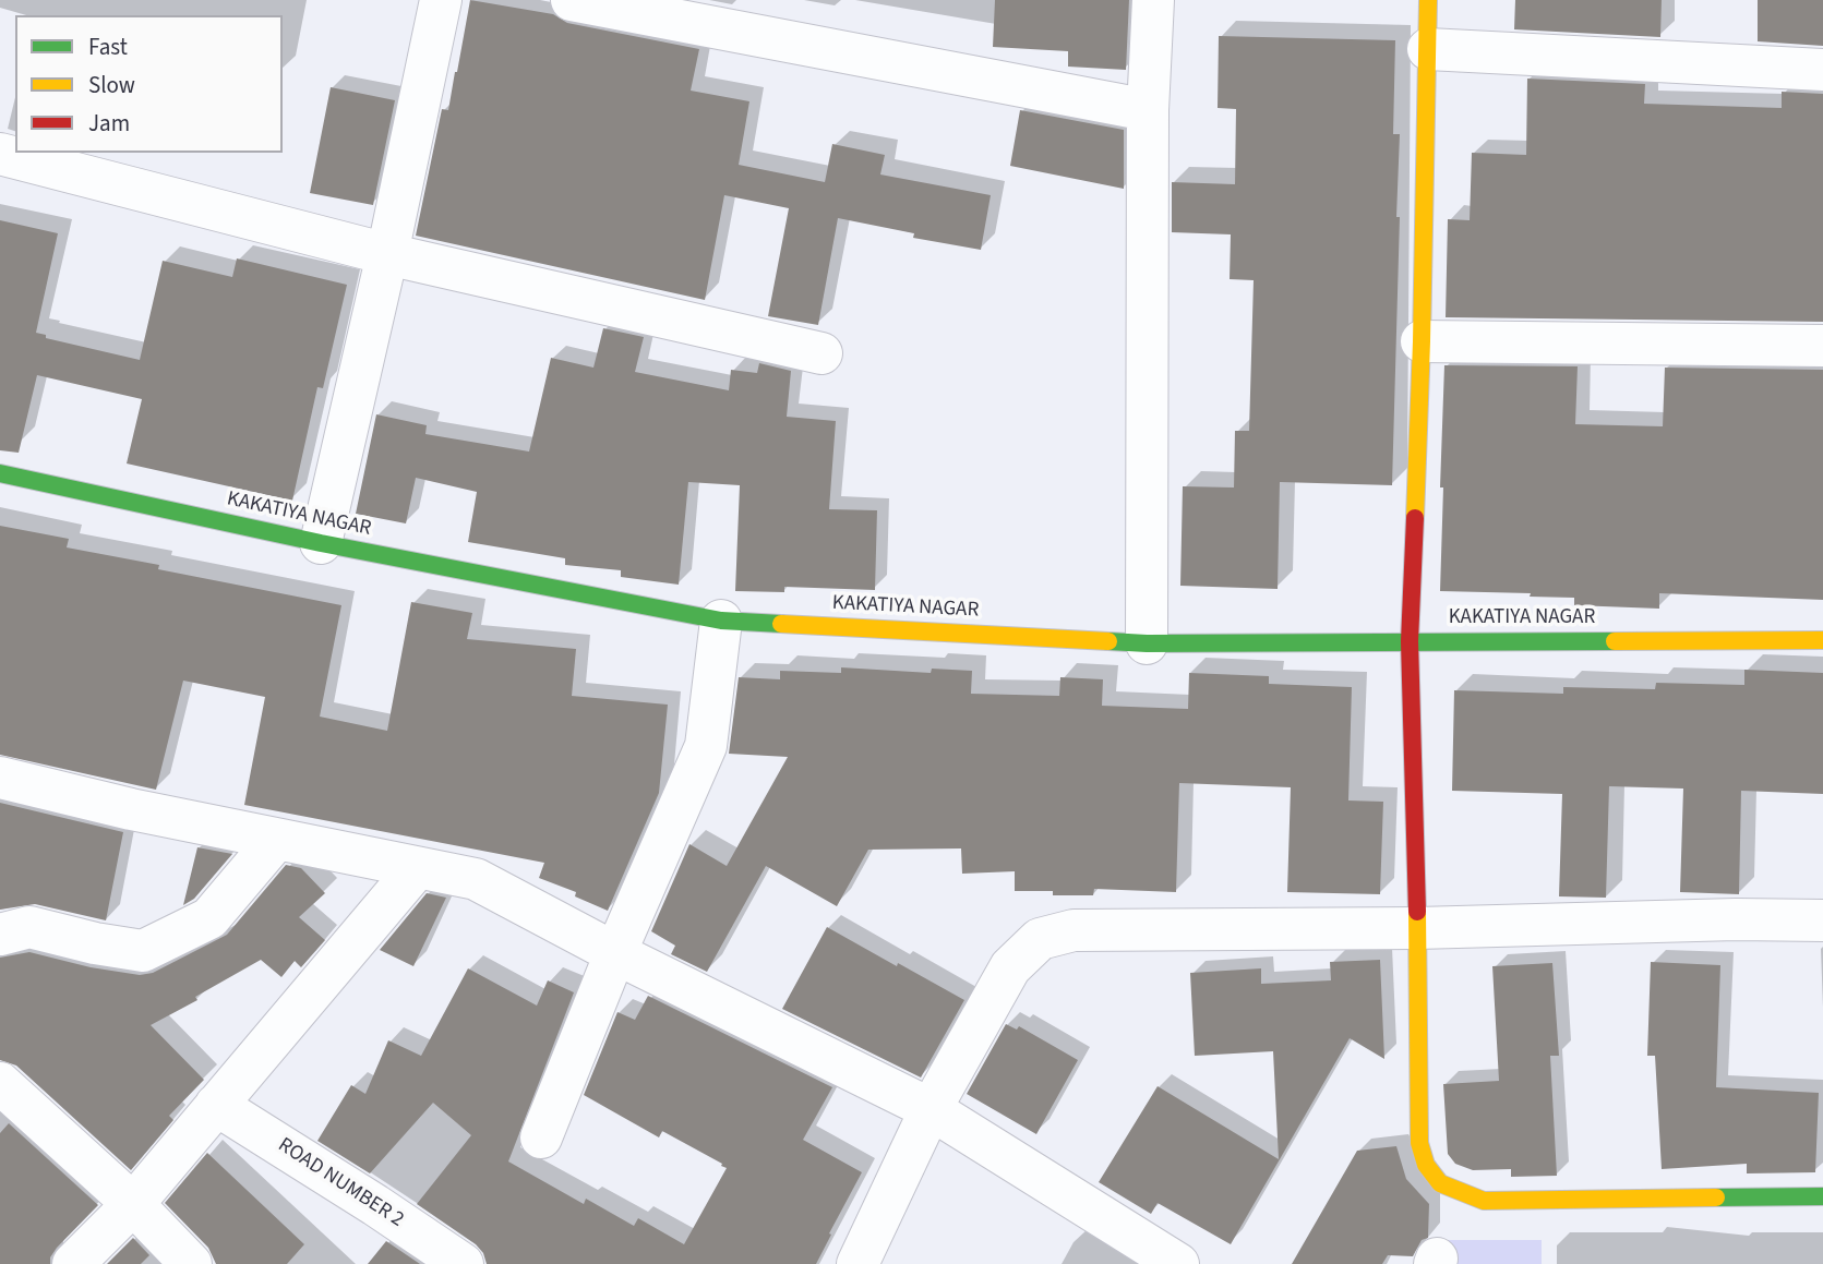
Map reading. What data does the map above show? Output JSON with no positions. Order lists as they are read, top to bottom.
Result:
{
  "streets": {
    "street": ["KAKATIYA NAGAR", "ROAD NUMBER 2"]
  },
  "legend": ["Fast", "Slow", "Jam"]
}
